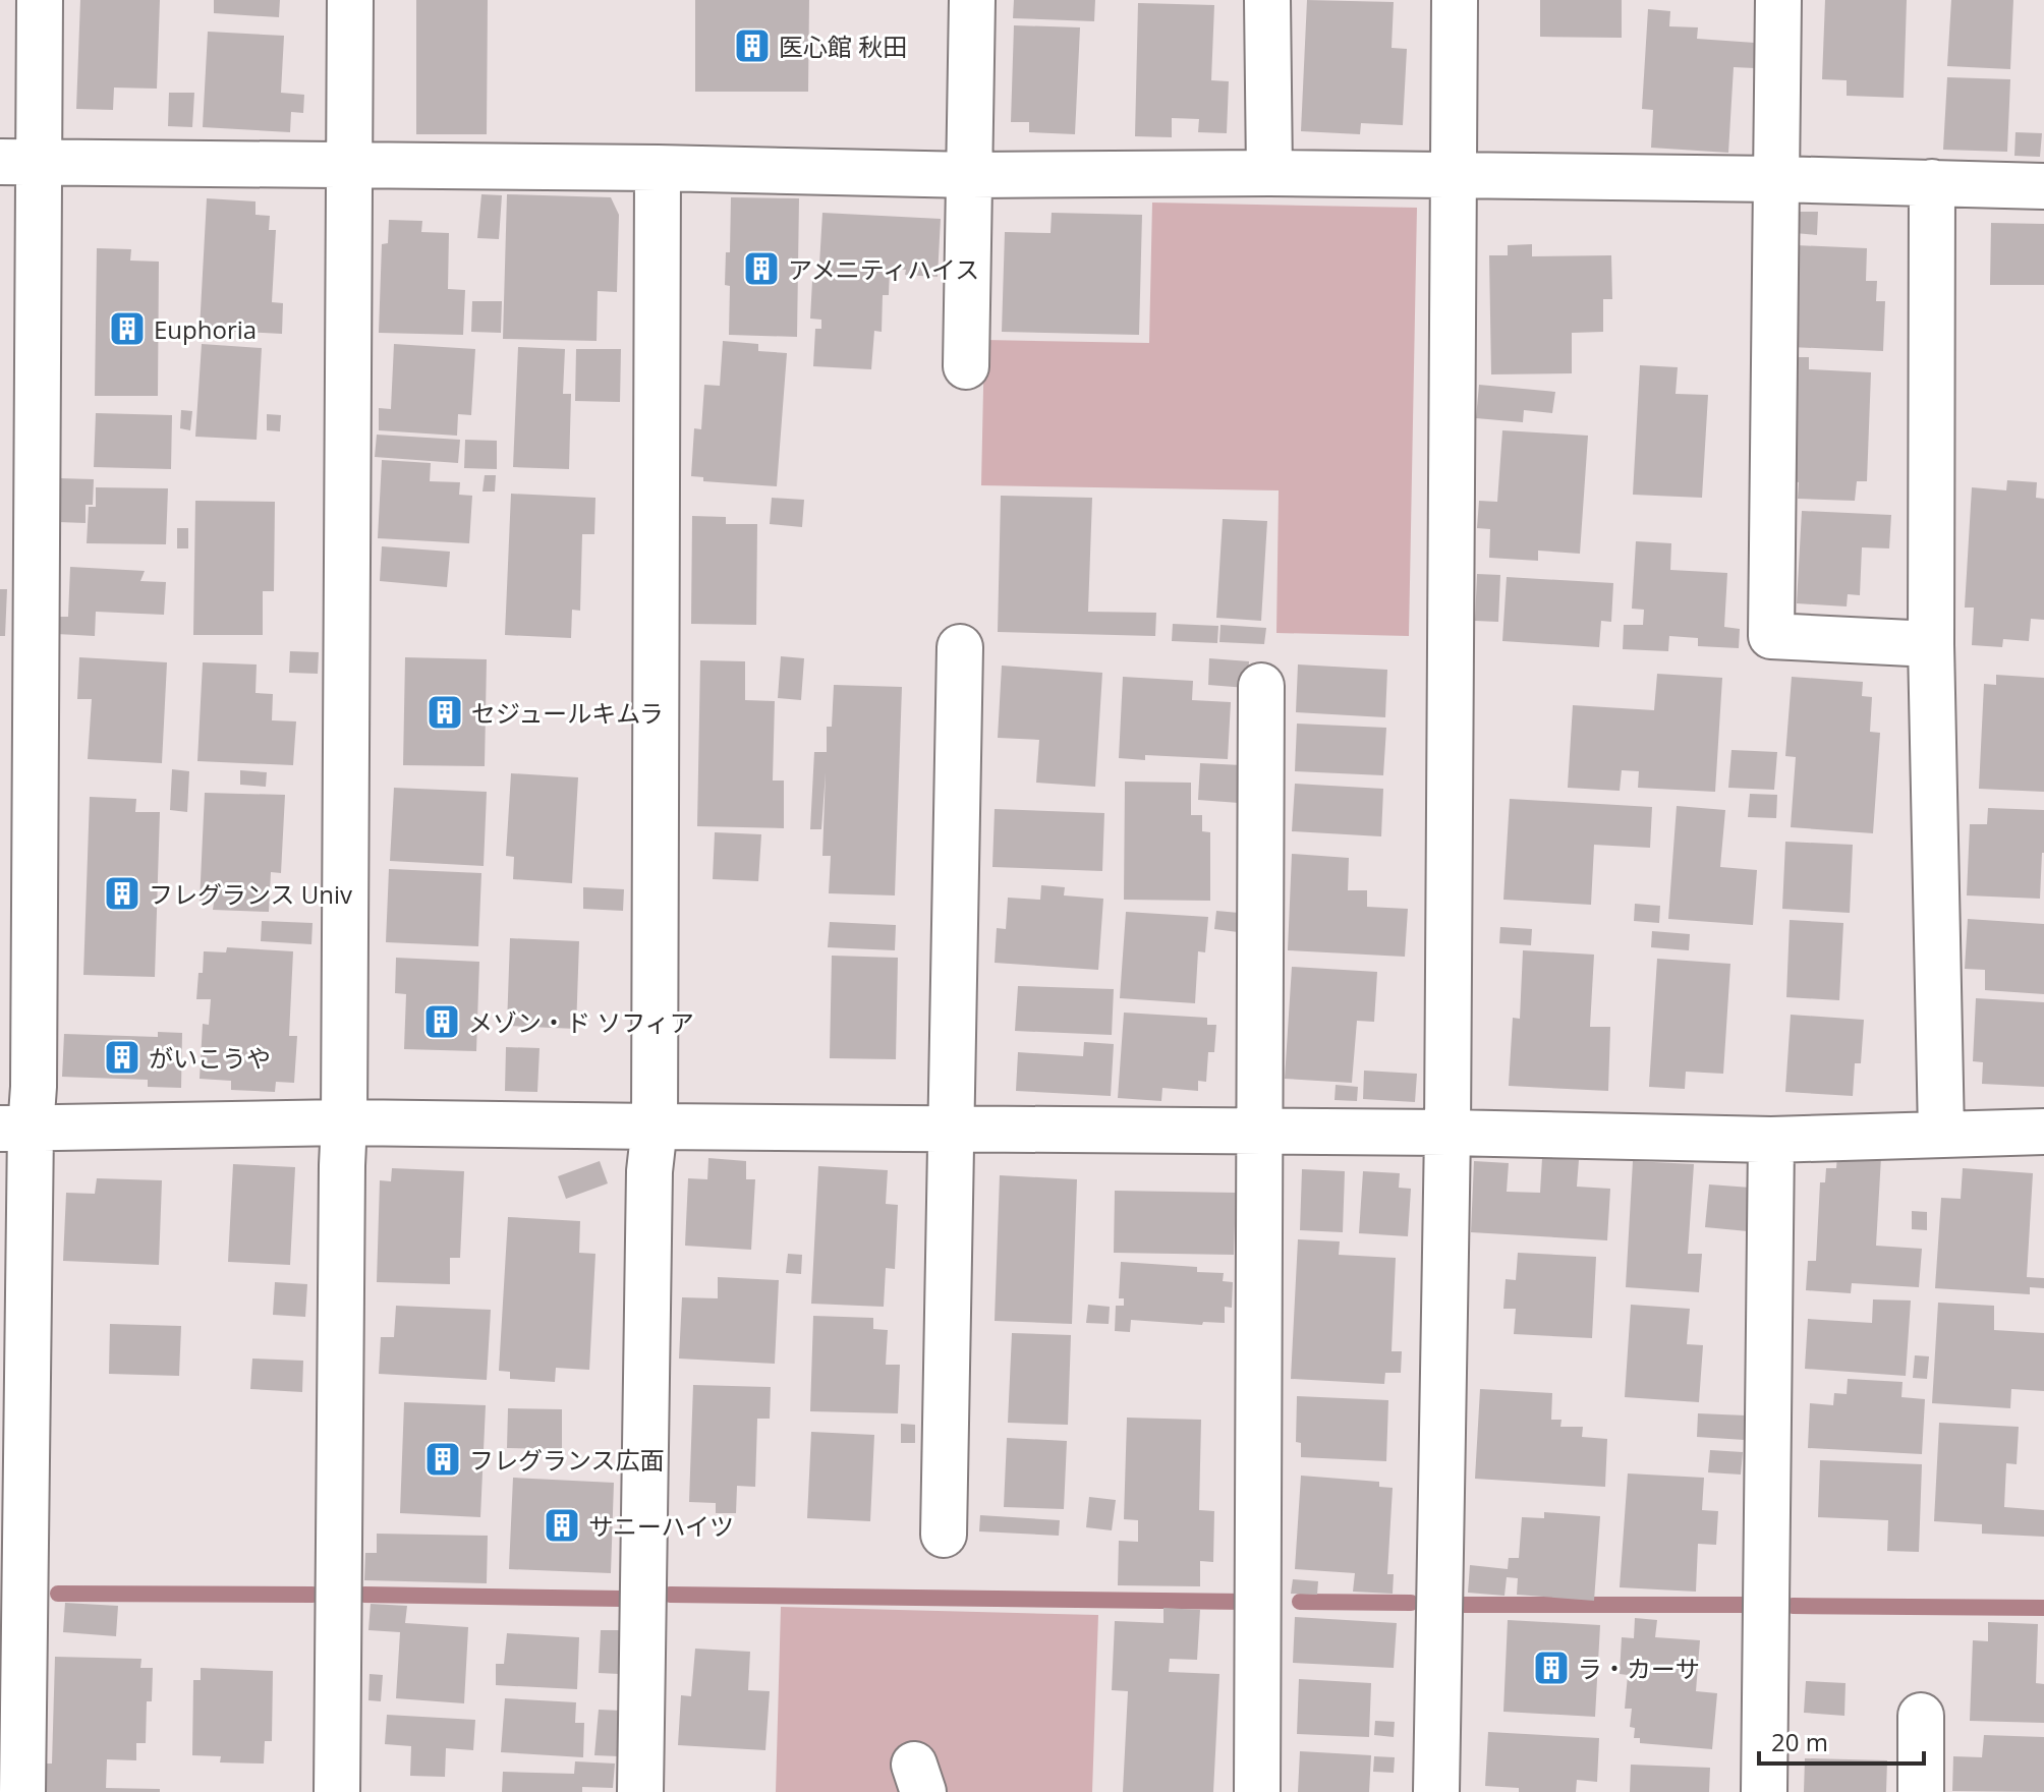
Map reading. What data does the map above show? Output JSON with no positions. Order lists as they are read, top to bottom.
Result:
{
  "places": {
    "building": [
      "医心館 秋田",
      "アメニティハイス",
      "Euphoria",
      "セジュールキムラ",
      "フレグランス Univ",
      "メゾン・ド ソフィア",
      "がいこうや",
      "フレグランス広面",
      "サニーハイツ",
      "ラ・カーサ"
    ]
  },
  "scale_bar": "20 m"
}
